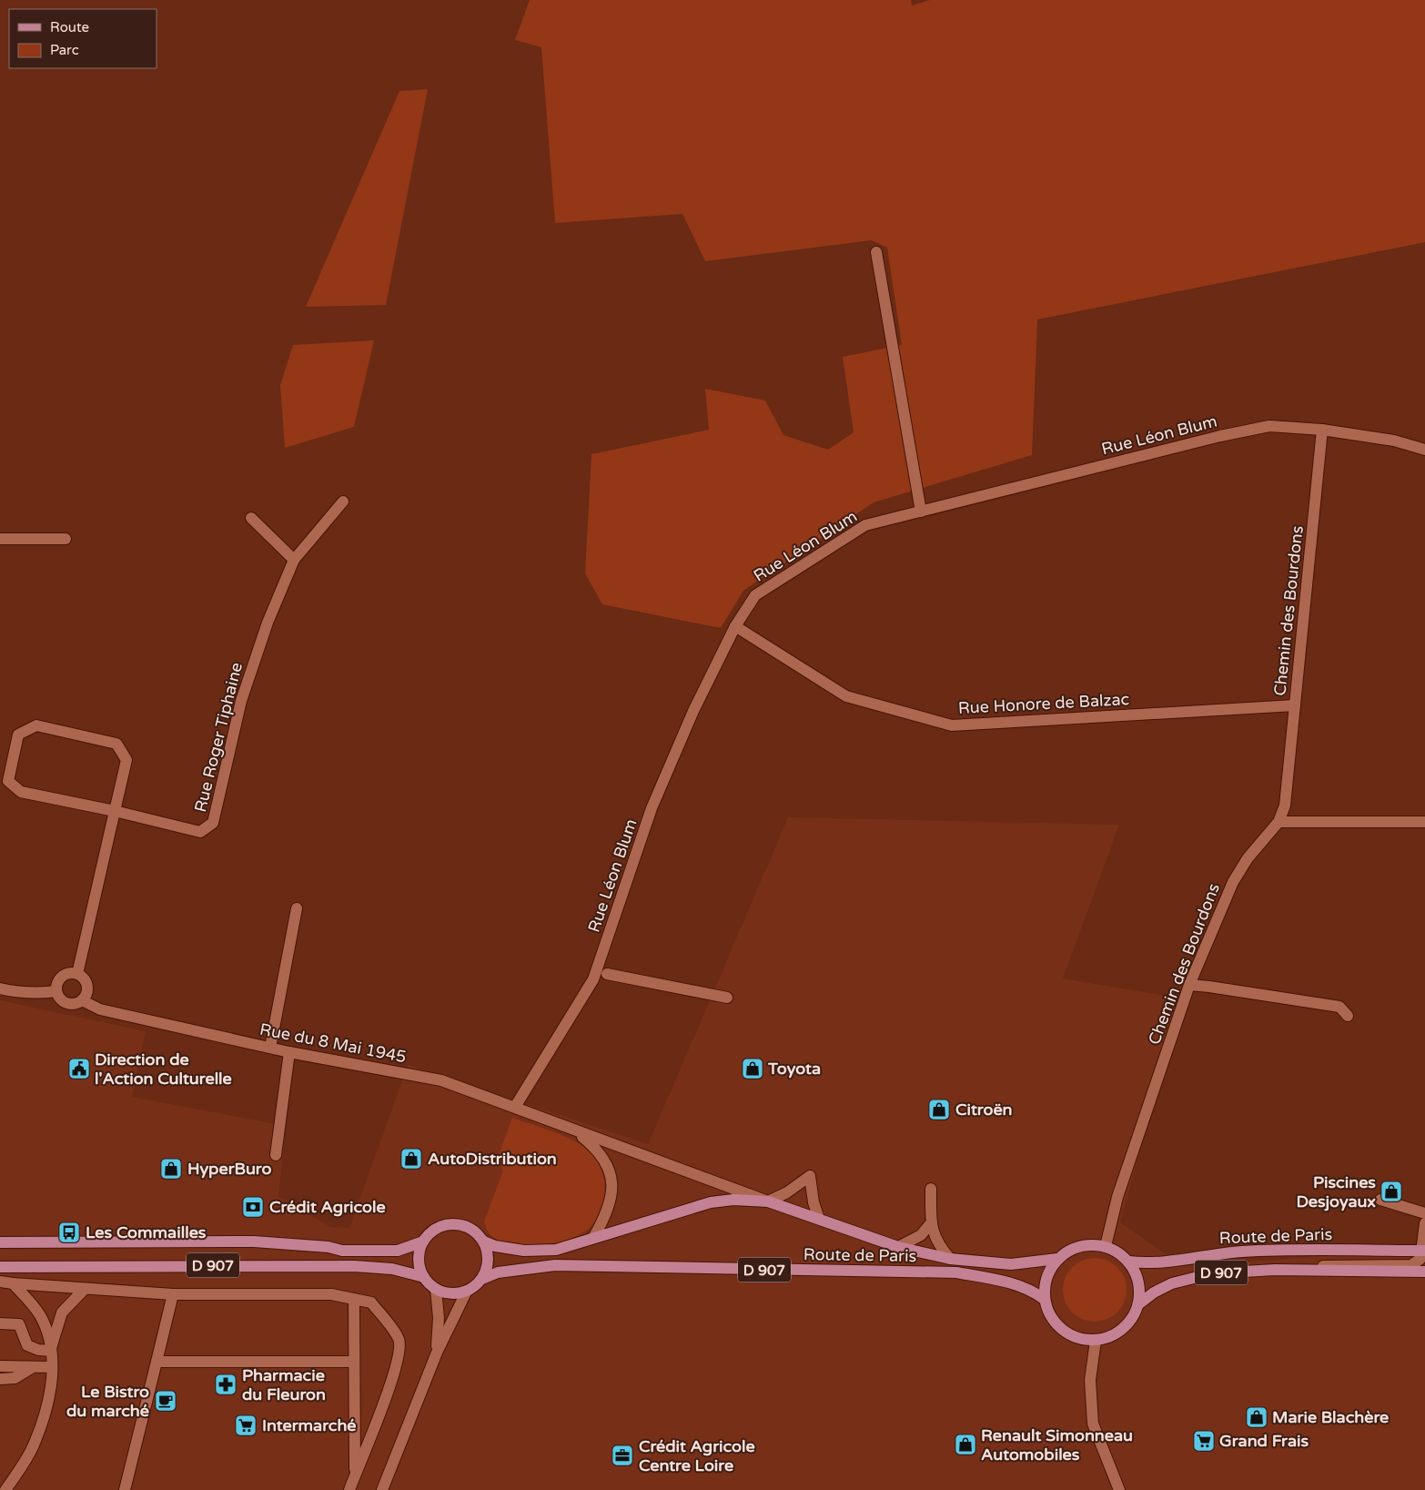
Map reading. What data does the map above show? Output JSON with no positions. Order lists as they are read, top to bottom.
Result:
{
  "streets": {
    "main road": ["Route de Paris", "D 907"],
    "street": [
      "Rue Léon Blum",
      "Chemin des Bourdons",
      "Rue Honore de Balzac",
      "Rue Roger Tiphaine",
      "Rue du 8 Mai 1945"
    ]
  },
  "crossings": [
    ["Rue Léon Blum", "Chemin des Bourdons"],
    ["Rue Léon Blum", "Rue Honore de Balzac"],
    ["Rue Léon Blum", "Rue du 8 Mai 1945"],
    ["Chemin des Bourdons", "Rue Honore de Balzac"],
    ["Chemin des Bourdons", "Route de Paris"],
    ["Rue du 8 Mai 1945", "Route de Paris"],
    ["Route de Paris", "D 907"]
  ],
  "places": {
    "public building": ["Direction de l'Action Culturelle"],
    "shop": [
      "Toyota",
      "Citroën",
      "AutoDistribution",
      "HyperBuro",
      "Piscines Desjoyaux",
      "Marie Blachère",
      "Renault Simonneau Automobiles"
    ],
    "bank": ["Crédit Agricole"],
    "bus stop": ["Les Commailles"],
    "pharmacy": ["Pharmacie du Fleuron"],
    "cafe": ["Le Bistro du marché"],
    "supermarket": ["Intermarché", "Grand Frais"],
    "office": ["Crédit Agricole Centre Loire"]
  },
  "legend": ["Route", "Parc"]
}
